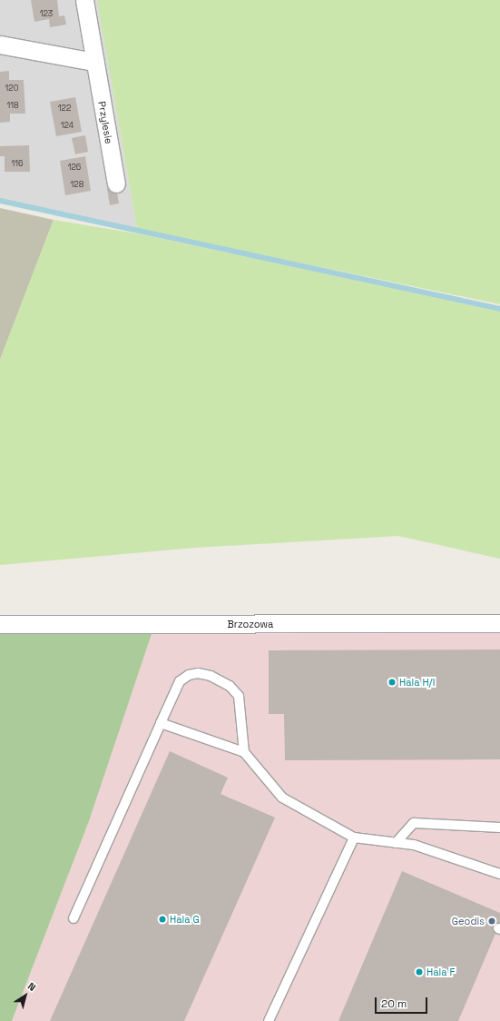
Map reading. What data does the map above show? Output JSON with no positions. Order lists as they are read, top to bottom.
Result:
{
  "streets": {
    "street": ["Przylesie", "Brzozowa"]
  },
  "places": [
    "Hala H/I",
    "Hala G",
    "Geodis",
    "Hala F"
  ],
  "house_numbers": [
    "123",
    "120",
    "118",
    "122",
    "124",
    "116",
    "126",
    "128"
  ],
  "scale_bar": "20 m",
  "north": "top right"
}
